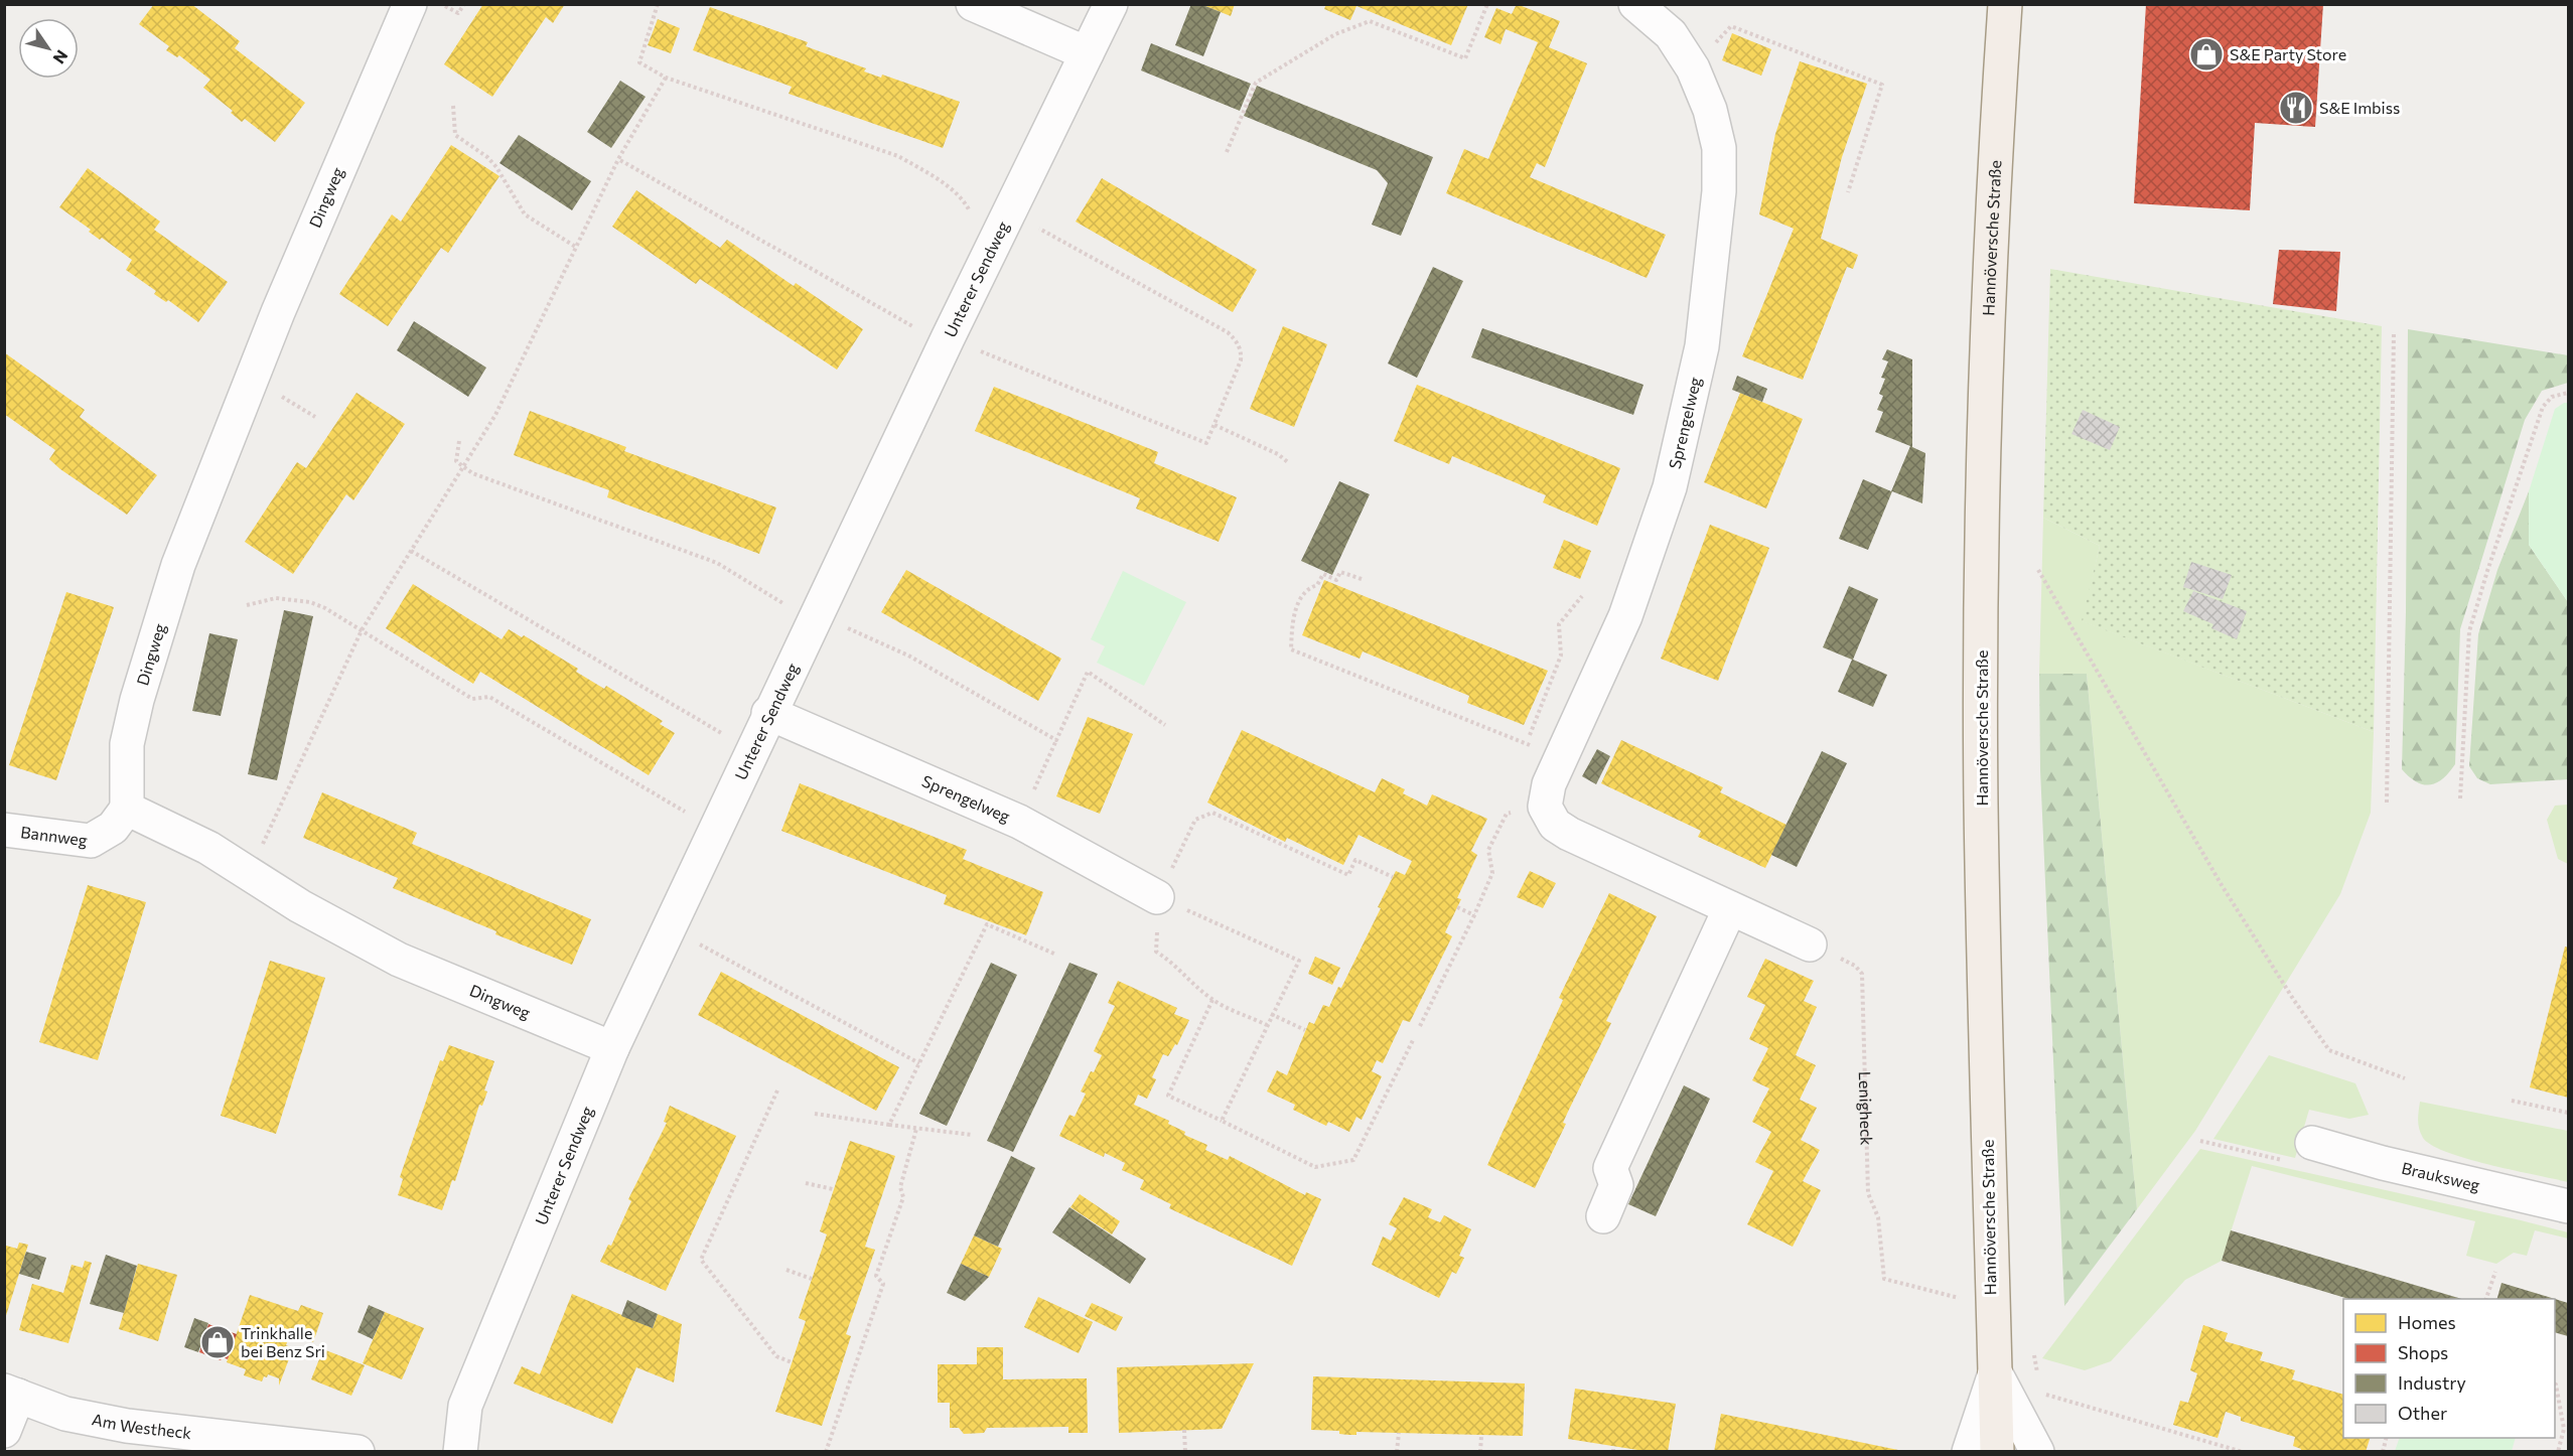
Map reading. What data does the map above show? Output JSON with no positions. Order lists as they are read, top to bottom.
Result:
{
  "streets": {
    "main road": ["Hannöversche Straße"],
    "street": [
      "Dingweg",
      "Unterer Sendweg",
      "Sprengelweg",
      "Bannweg",
      "Brauksweg",
      "Am Westheck"
    ],
    "path": ["Lenigheck"]
  },
  "crossings": [
    ["Dingweg", "Unterer Sendweg"],
    ["Dingweg", "Bannweg"],
    ["Hannöversche Straße", "Lenigheck"],
    ["Unterer Sendweg", "Sprengelweg"]
  ],
  "places": {
    "shop": ["S&E Party Store", "Trinkhalle bei Benz Sri"],
    "restaurant": ["S&E Imbiss"]
  },
  "legend": [
    "Homes",
    "Shops",
    "Industry",
    "Other"
  ],
  "north": "bottom right"
}
